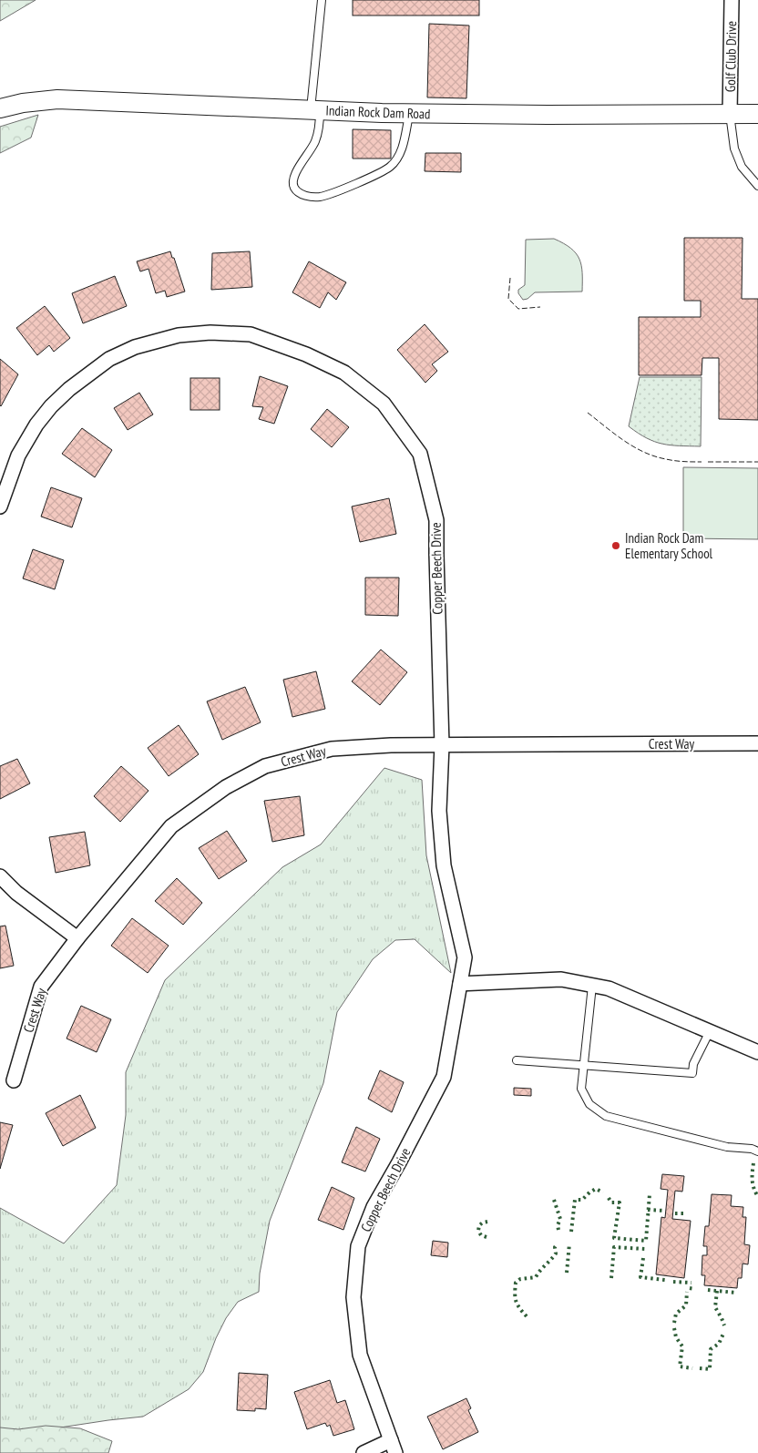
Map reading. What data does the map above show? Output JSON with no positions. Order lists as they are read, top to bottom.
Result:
{
  "streets": {
    "street": [
      "Golf Club Drive",
      "Indian Rock Dam Road",
      "Copper Beech Drive",
      "Crest Way"
    ]
  },
  "crossings": [
    ["Golf Club Drive", "Indian Rock Dam Road"],
    ["Copper Beech Drive", "Crest Way"]
  ],
  "places": ["Indian Rock Dam Elementary School"]
}
